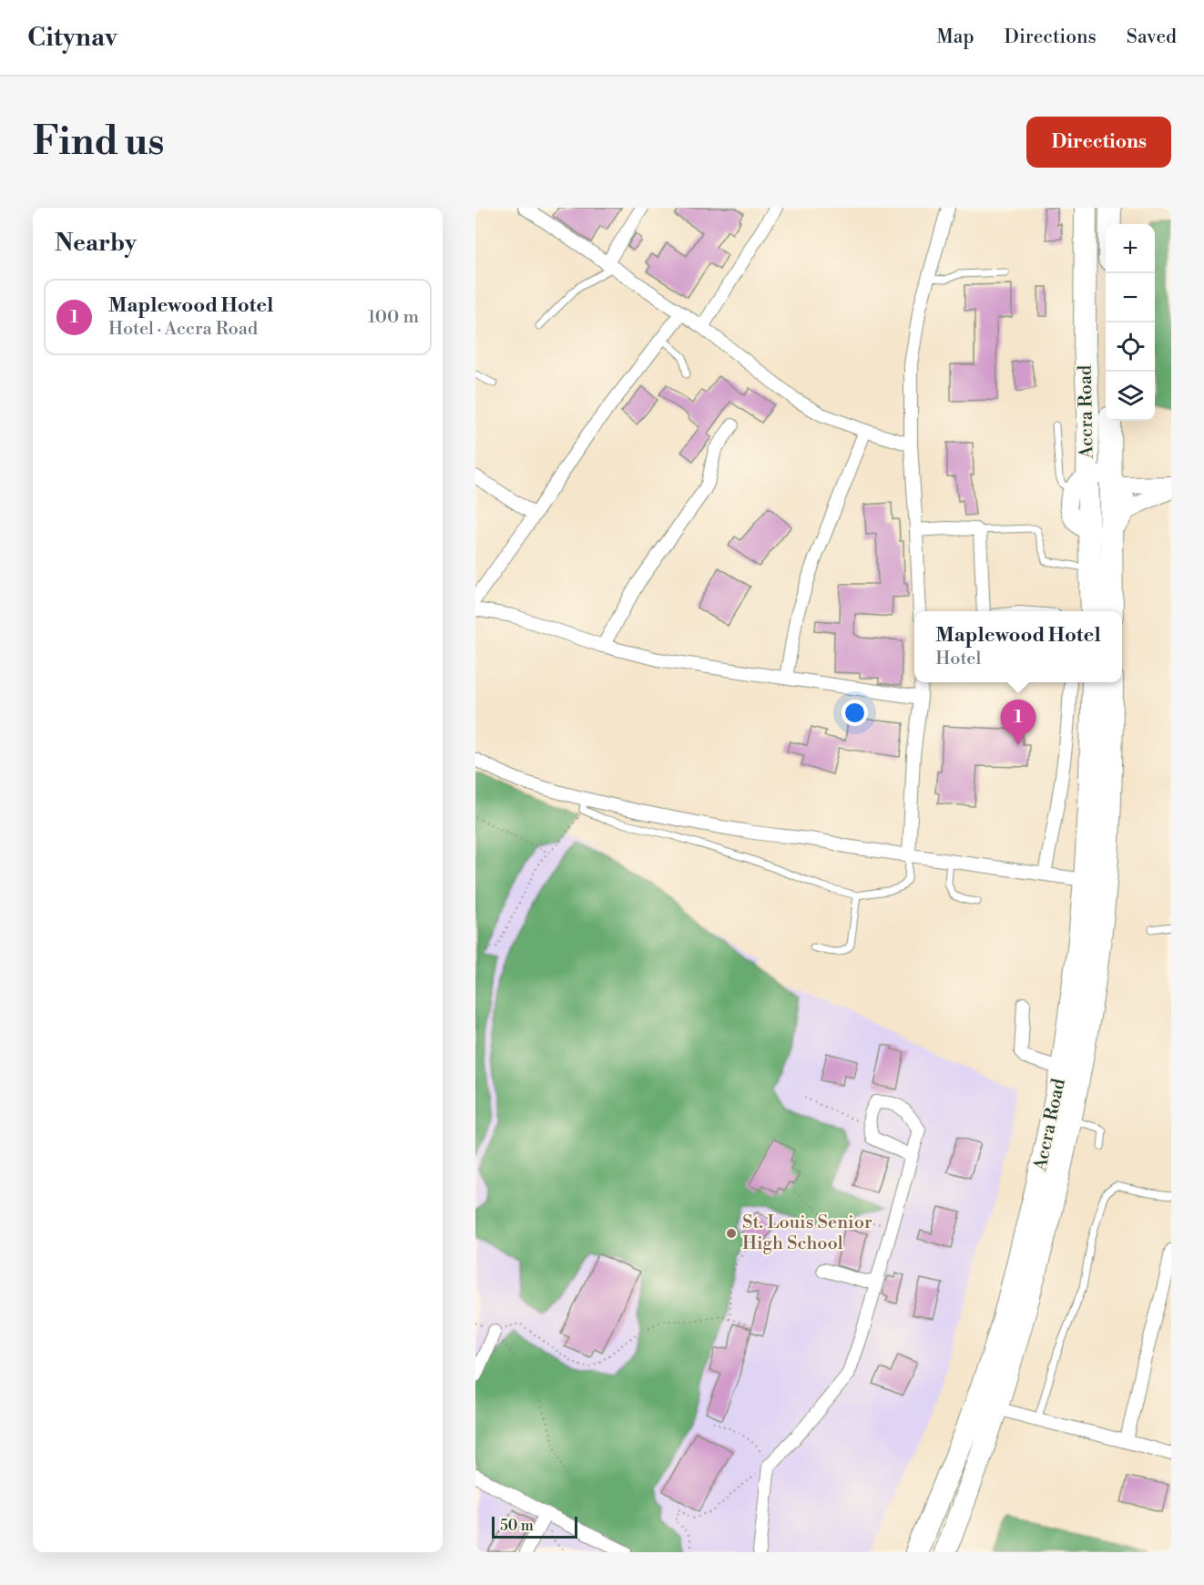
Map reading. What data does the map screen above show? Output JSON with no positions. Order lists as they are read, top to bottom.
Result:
{
  "streets": {
    "highway": ["Accra Road"]
  },
  "places": ["St. Louis Senior High School"],
  "scale_bar": "50 m",
  "page": {
    "header": "Citynav",
    "nav": ["Map", "Directions", "Saved"],
    "buttons": "Directions",
    "title": "Find us",
    "heading": "Nearby",
    "map_buttons": ["+", "−"],
    "list": [
      {
        "mark": "1",
        "name": "Maplewood Hotel",
        "note": "Hotel · Accra Road",
        "value": "100 m"
      }
    ],
    "popup": ["Maplewood Hotel", "Hotel"],
    "pins": "1",
    "scale": "50 m"
  }
}
